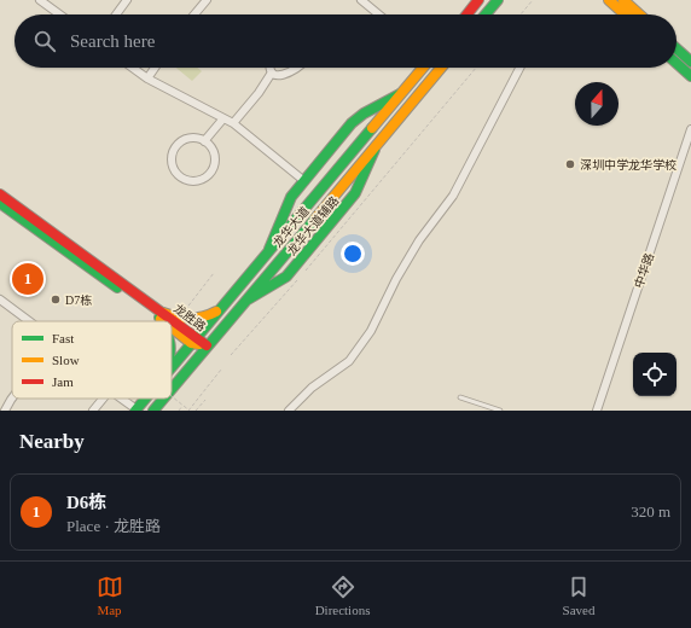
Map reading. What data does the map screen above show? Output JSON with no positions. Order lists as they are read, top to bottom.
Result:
{
  "streets": {
    "main road": ["龙华大道辅路", "龙华大道", "龙胜路"],
    "street": ["中华路"]
  },
  "crossings": [
    ["龙华大道辅路", "龙华大道"],
    ["龙华大道", "龙胜路"]
  ],
  "places": ["深圳中学龙华学校", "D7栋"],
  "legend": ["Fast", "Slow", "Jam"],
  "north": "top",
  "page": {
    "search": "Search here",
    "pins": "1",
    "heading": "Nearby",
    "list": [
      {
        "mark": "1",
        "name": "D6栋",
        "note": "Place · 龙胜路",
        "value": "320 m"
      }
    ],
    "nav": ["Map", "Directions", "Saved"]
  }
}
